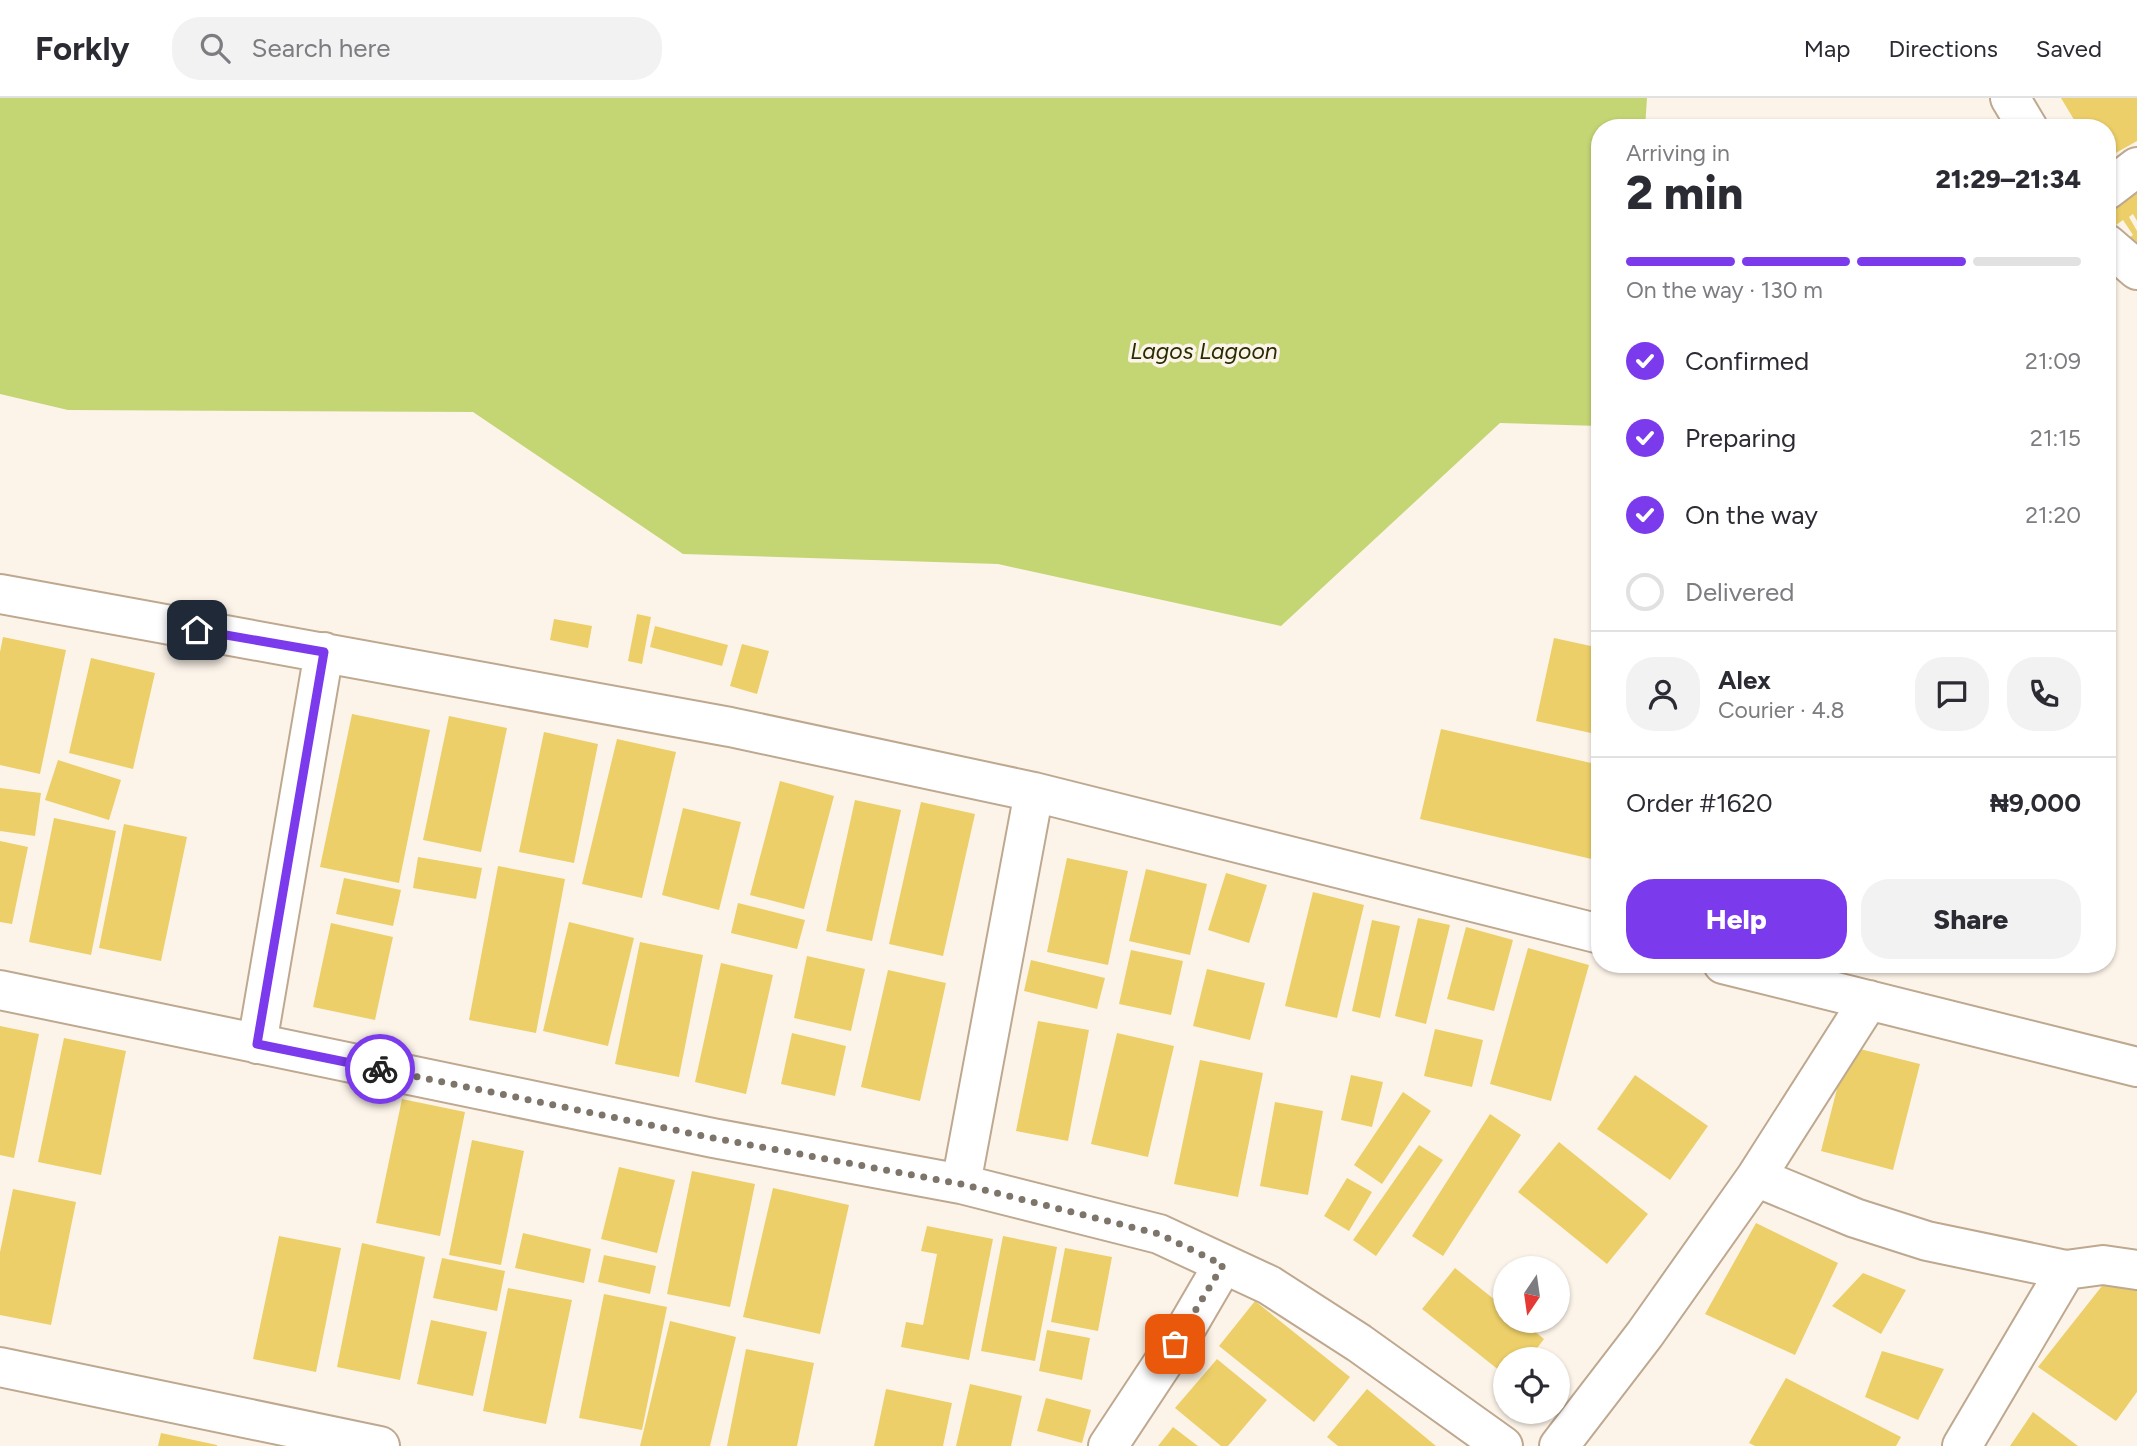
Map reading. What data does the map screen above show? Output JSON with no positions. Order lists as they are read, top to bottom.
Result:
{
  "water": ["Lagos Lagoon"],
  "north": "bottom",
  "page": {
    "header": "Forkly",
    "search": "Search here",
    "nav": ["Map", "Directions", "Saved"],
    "heading": ["2 min", "Arriving in", "21:29–21:34"],
    "panel": [
      "Alex",
      "Courier · 4.8",
      "Order #1620",
      "₦9,000"
    ],
    "bar": "On the way · 130 m",
    "list": [
      ["Confirmed", "21:09"],
      ["Preparing", "21:15"],
      ["On the way", "21:20"],
      "Delivered"
    ],
    "buttons": ["Help", "Share"]
  }
}
